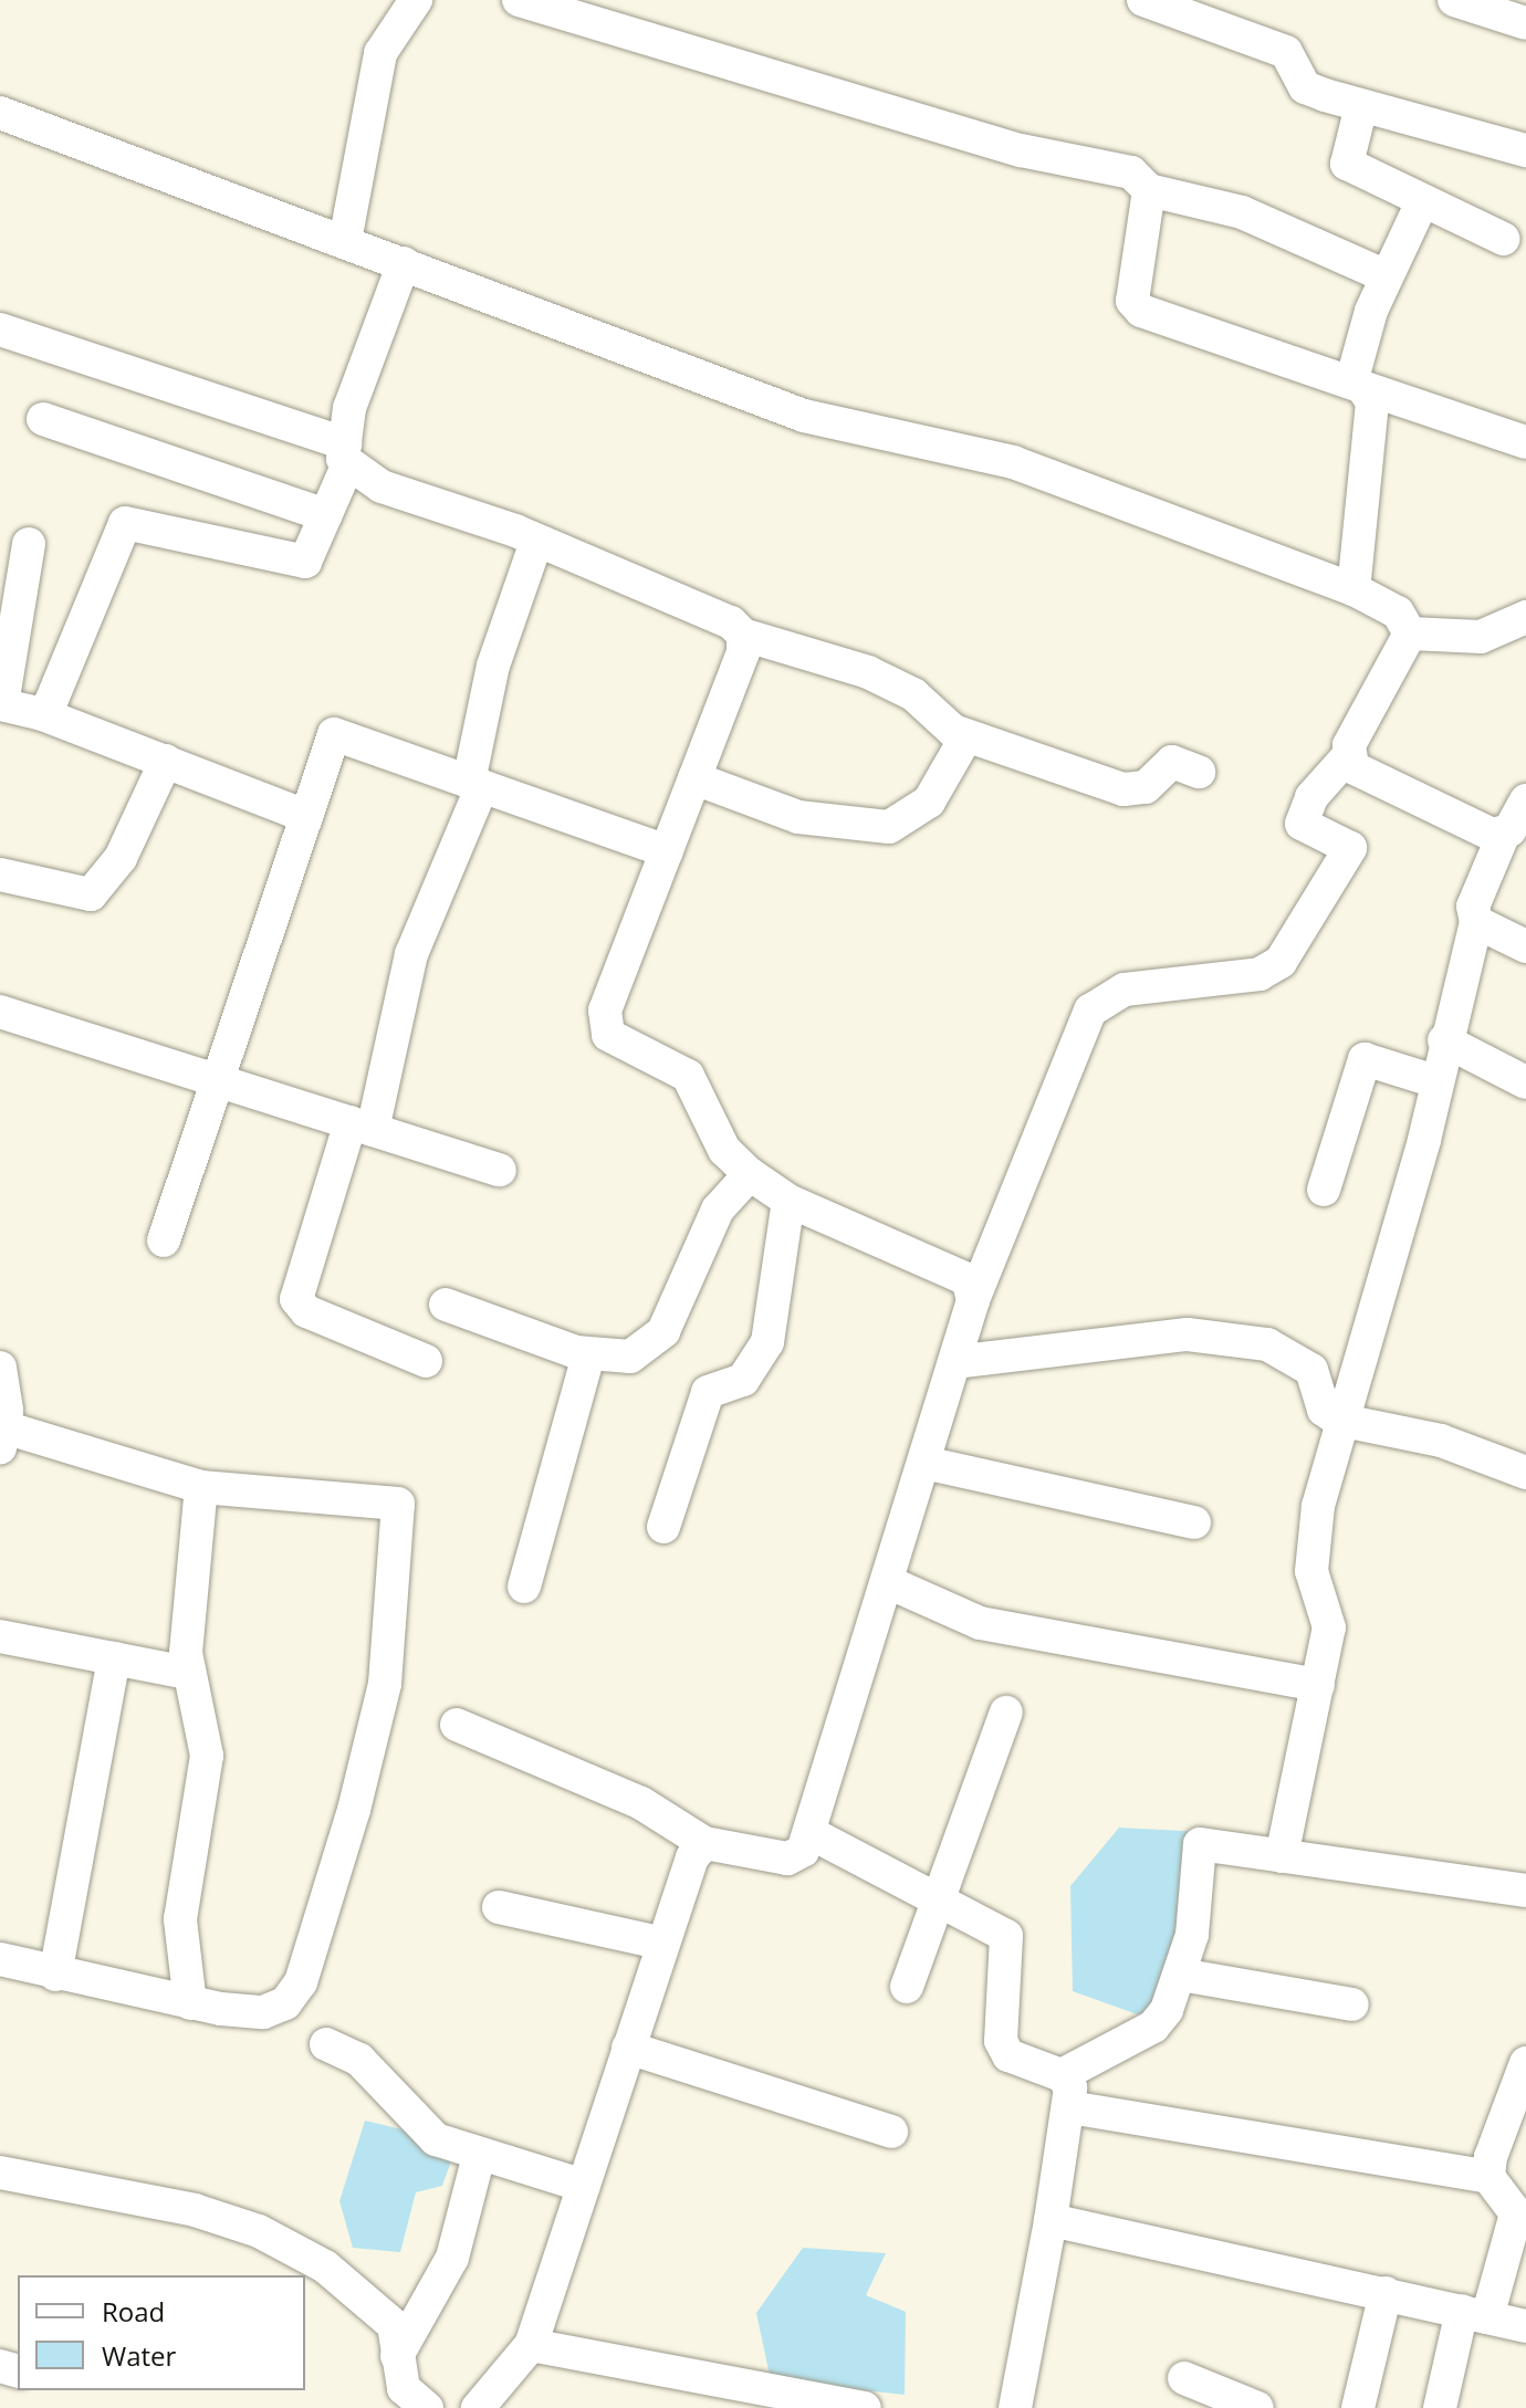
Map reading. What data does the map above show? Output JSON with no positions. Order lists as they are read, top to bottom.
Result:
{
  "legend": ["Road", "Water"]
}
